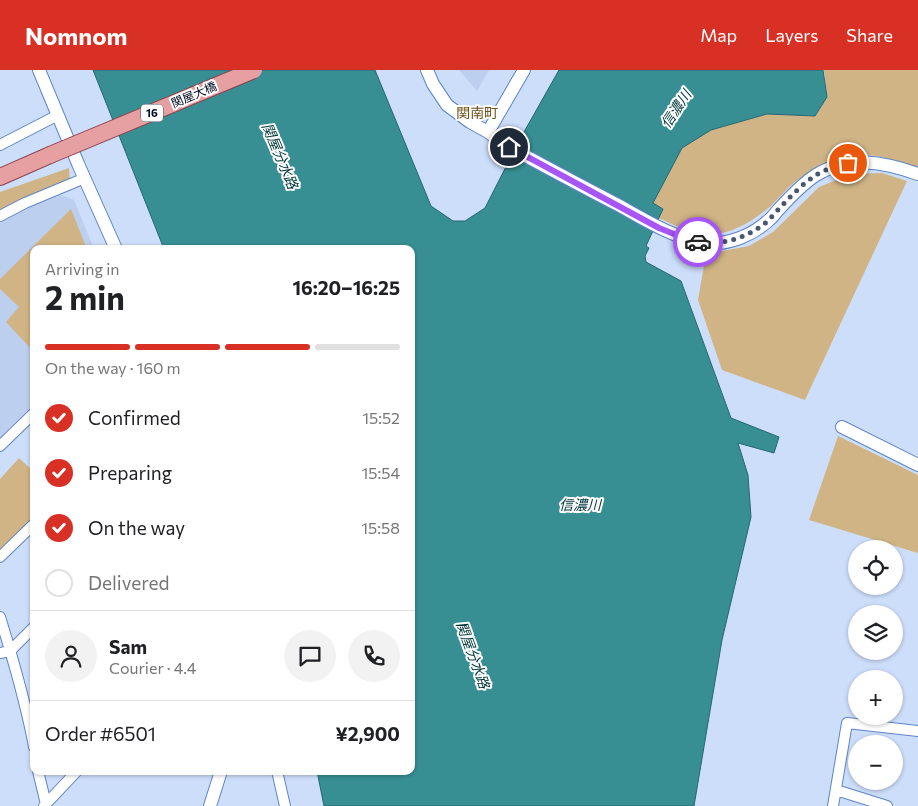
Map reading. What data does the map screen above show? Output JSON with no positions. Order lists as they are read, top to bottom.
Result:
{
  "streets": {
    "main road": ["関屋大橋", "16"]
  },
  "districts": ["関南町"],
  "water": ["信濃川", "関屋分水路"],
  "page": {
    "header": "Nomnom",
    "nav": ["Map", "Layers", "Share"],
    "heading": ["2 min", "Arriving in", "16:20–16:25"],
    "panel": [
      "Sam",
      "Courier · 4.4",
      "Order #6501",
      "¥2,900"
    ],
    "bar": "On the way · 160 m",
    "list": [
      ["Confirmed", "15:52"],
      ["Preparing", "15:54"],
      ["On the way", "15:58"],
      "Delivered"
    ],
    "map_buttons": ["+", "−"]
  }
}
